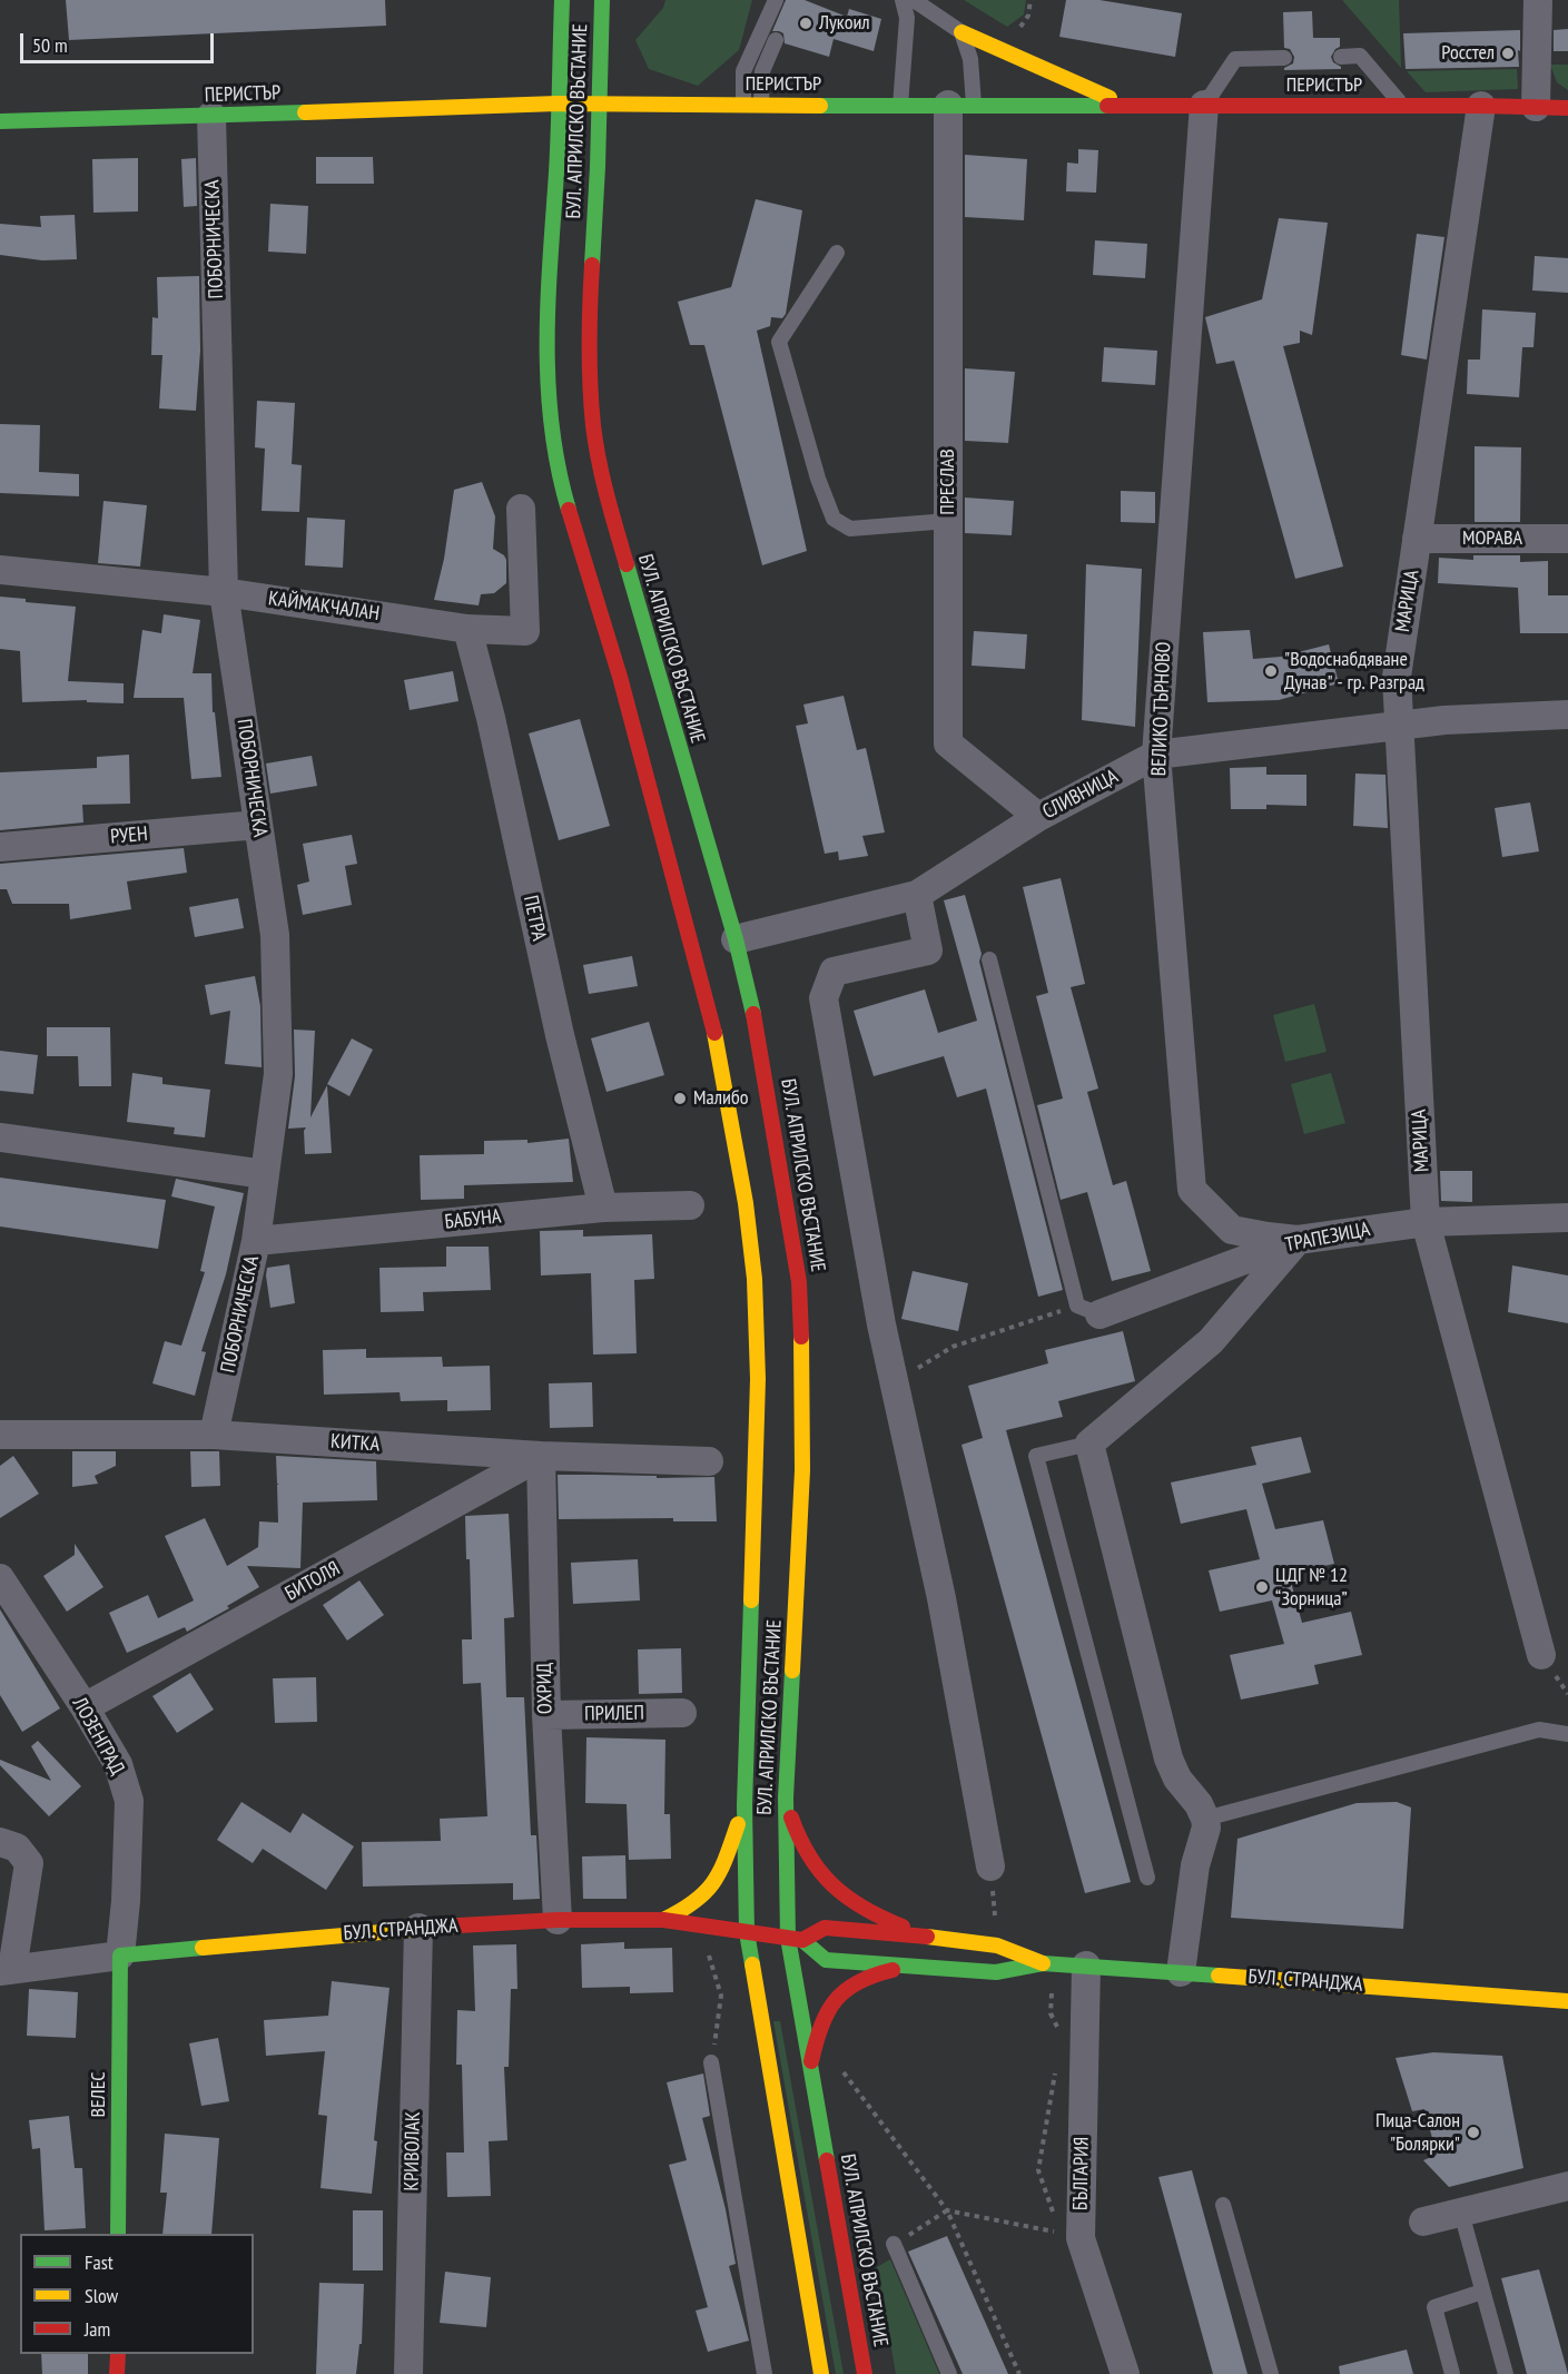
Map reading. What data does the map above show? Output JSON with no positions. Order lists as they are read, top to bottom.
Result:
{
  "streets": {
    "street": [
      "ПЕРИСТЪР",
      "БУЛ. АПРИЛСКО ВЪСТАНИЕ",
      "ПОБОРНИЧЕСКА",
      "ПРЕСЛАВ",
      "МОРАВА",
      "МАРИЦА",
      "КАЙМАКЧАЛАН",
      "ВЕЛИКО ТЪРНОВО",
      "СЛИВНИЦА",
      "РУЕН",
      "ПЕТРА",
      "БАБУНА",
      "ТРАПЕЗИЦА",
      "КИТКА",
      "БИТОЛЯ",
      "ОХРИД",
      "ПРИЛЕП",
      "ЛОЗЕНГРАД",
      "БУЛ. СТРАНДЖА",
      "ВЕЛЕС",
      "КРИВОЛАК",
      "БЪЛГАРИЯ"
    ]
  },
  "crossings": [
    ["ПЕРИСТЪР", "БУЛ. АПРИЛСКО ВЪСТАНИЕ"],
    ["ПЕРИСТЪР", "ПОБОРНИЧЕСКА"],
    ["ПЕРИСТЪР", "ПРЕСЛАВ"],
    ["ПЕРИСТЪР", "МАРИЦА"],
    ["ПЕРИСТЪР", "ВЕЛИКО ТЪРНОВО"],
    ["БУЛ. АПРИЛСКО ВЪСТАНИЕ", "СЛИВНИЦА"],
    ["БУЛ. АПРИЛСКО ВЪСТАНИЕ", "БУЛ. СТРАНДЖА"],
    ["ПОБОРНИЧЕСКА", "КАЙМАКЧАЛАН"],
    ["ПОБОРНИЧЕСКА", "РУЕН"],
    ["ПОБОРНИЧЕСКА", "БАБУНА"],
    ["ПОБОРНИЧЕСКА", "КИТКА"],
    ["ПРЕСЛАВ", "СЛИВНИЦА"],
    ["МОРАВА", "МАРИЦА"],
    ["МАРИЦА", "СЛИВНИЦА"],
    ["МАРИЦА", "ТРАПЕЗИЦА"],
    ["КАЙМАКЧАЛАН", "ПЕТРА"],
    ["ВЕЛИКО ТЪРНОВО", "СЛИВНИЦА"],
    ["ВЕЛИКО ТЪРНОВО", "ТРАПЕЗИЦА"],
    ["ПЕТРА", "БАБУНА"],
    ["КИТКА", "БИТОЛЯ"],
    ["КИТКА", "ОХРИД"],
    ["БИТОЛЯ", "ОХРИД"],
    ["БИТОЛЯ", "ЛОЗЕНГРАД"],
    ["ОХРИД", "ПРИЛЕП"],
    ["ОХРИД", "БУЛ. СТРАНДЖА"],
    ["ЛОЗЕНГРАД", "БУЛ. СТРАНДЖА"],
    ["ЛОЗЕНГРАД", "ВЕЛЕС"],
    ["БУЛ. СТРАНДЖА", "ВЕЛЕС"],
    ["БУЛ. СТРАНДЖА", "КРИВОЛАК"],
    ["БУЛ. СТРАНДЖА", "БЪЛГАРИЯ"]
  ],
  "places": [
    "Лукоил",
    "Росстел",
    "\"Водоснабдяване Дунав\" - гр. Разград",
    "Малибо",
    "ЦДГ № 12 “Зорница”",
    "Пица-Салон \"Болярки\""
  ],
  "legend": ["Fast", "Slow", "Jam"],
  "scale_bar": "50 m"
}
